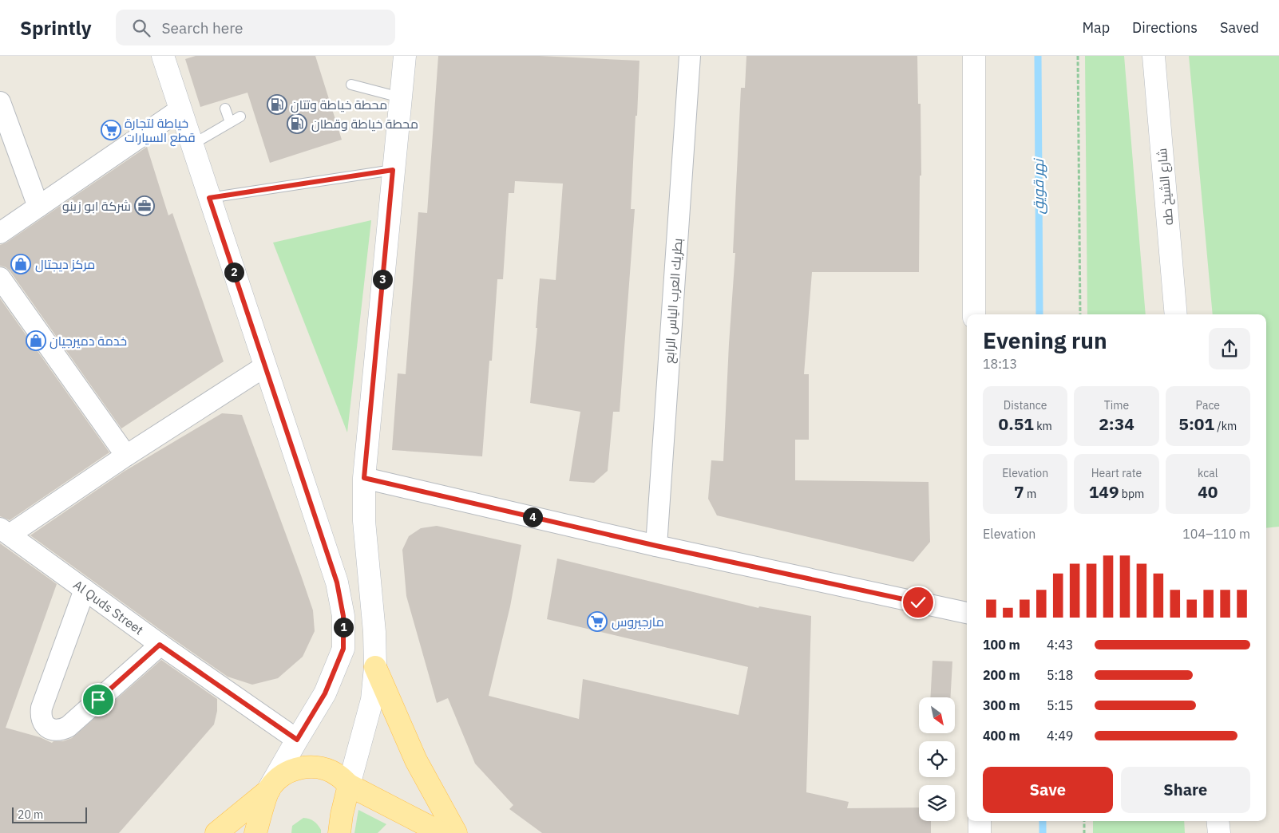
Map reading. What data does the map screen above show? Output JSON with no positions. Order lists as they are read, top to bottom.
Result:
{
  "streets": {
    "main road": ["شارع الشيخ طه"],
    "street": ["بطريك العرب الياس الرابع", "Al Quds Street"]
  },
  "water": ["نهر قويق"],
  "places": {
    "fuel station": ["محطة خياطة وتتان", "محطة خياطة وقطان"],
    "supermarket": ["خياطة لتجارة قطع السيارات", "مارجيروس"],
    "office": ["شركة ابو زينو"],
    "shop": ["مركز ديجتال", "خدمة دميرجيان"]
  },
  "scale_bar": "20 m",
  "north": "bottom right",
  "page": {
    "header": "Sprintly",
    "search": "Search here",
    "nav": ["Map", "Directions", "Saved"],
    "pins": [
      "2",
      "3",
      "4",
      "1"
    ],
    "heading": ["Evening run", "18:13"],
    "stats": [
      ["Distance", "0.51 km"],
      ["Time", "2:34"],
      ["Pace", "5:01 /km"],
      ["Elevation", "7 m"],
      ["Heart rate", "149 bpm"],
      ["kcal", "40"]
    ],
    "chart": ["Elevation", "104–110 m"],
    "list": [
      {
        "name": "100 m",
        "note": "4:43"
      },
      {
        "name": "200 m",
        "note": "5:18"
      },
      {
        "name": "300 m",
        "note": "5:15"
      },
      {
        "name": "400 m",
        "note": "4:49"
      }
    ],
    "buttons": ["Save", "Share"],
    "scale": "20 m"
  }
}
